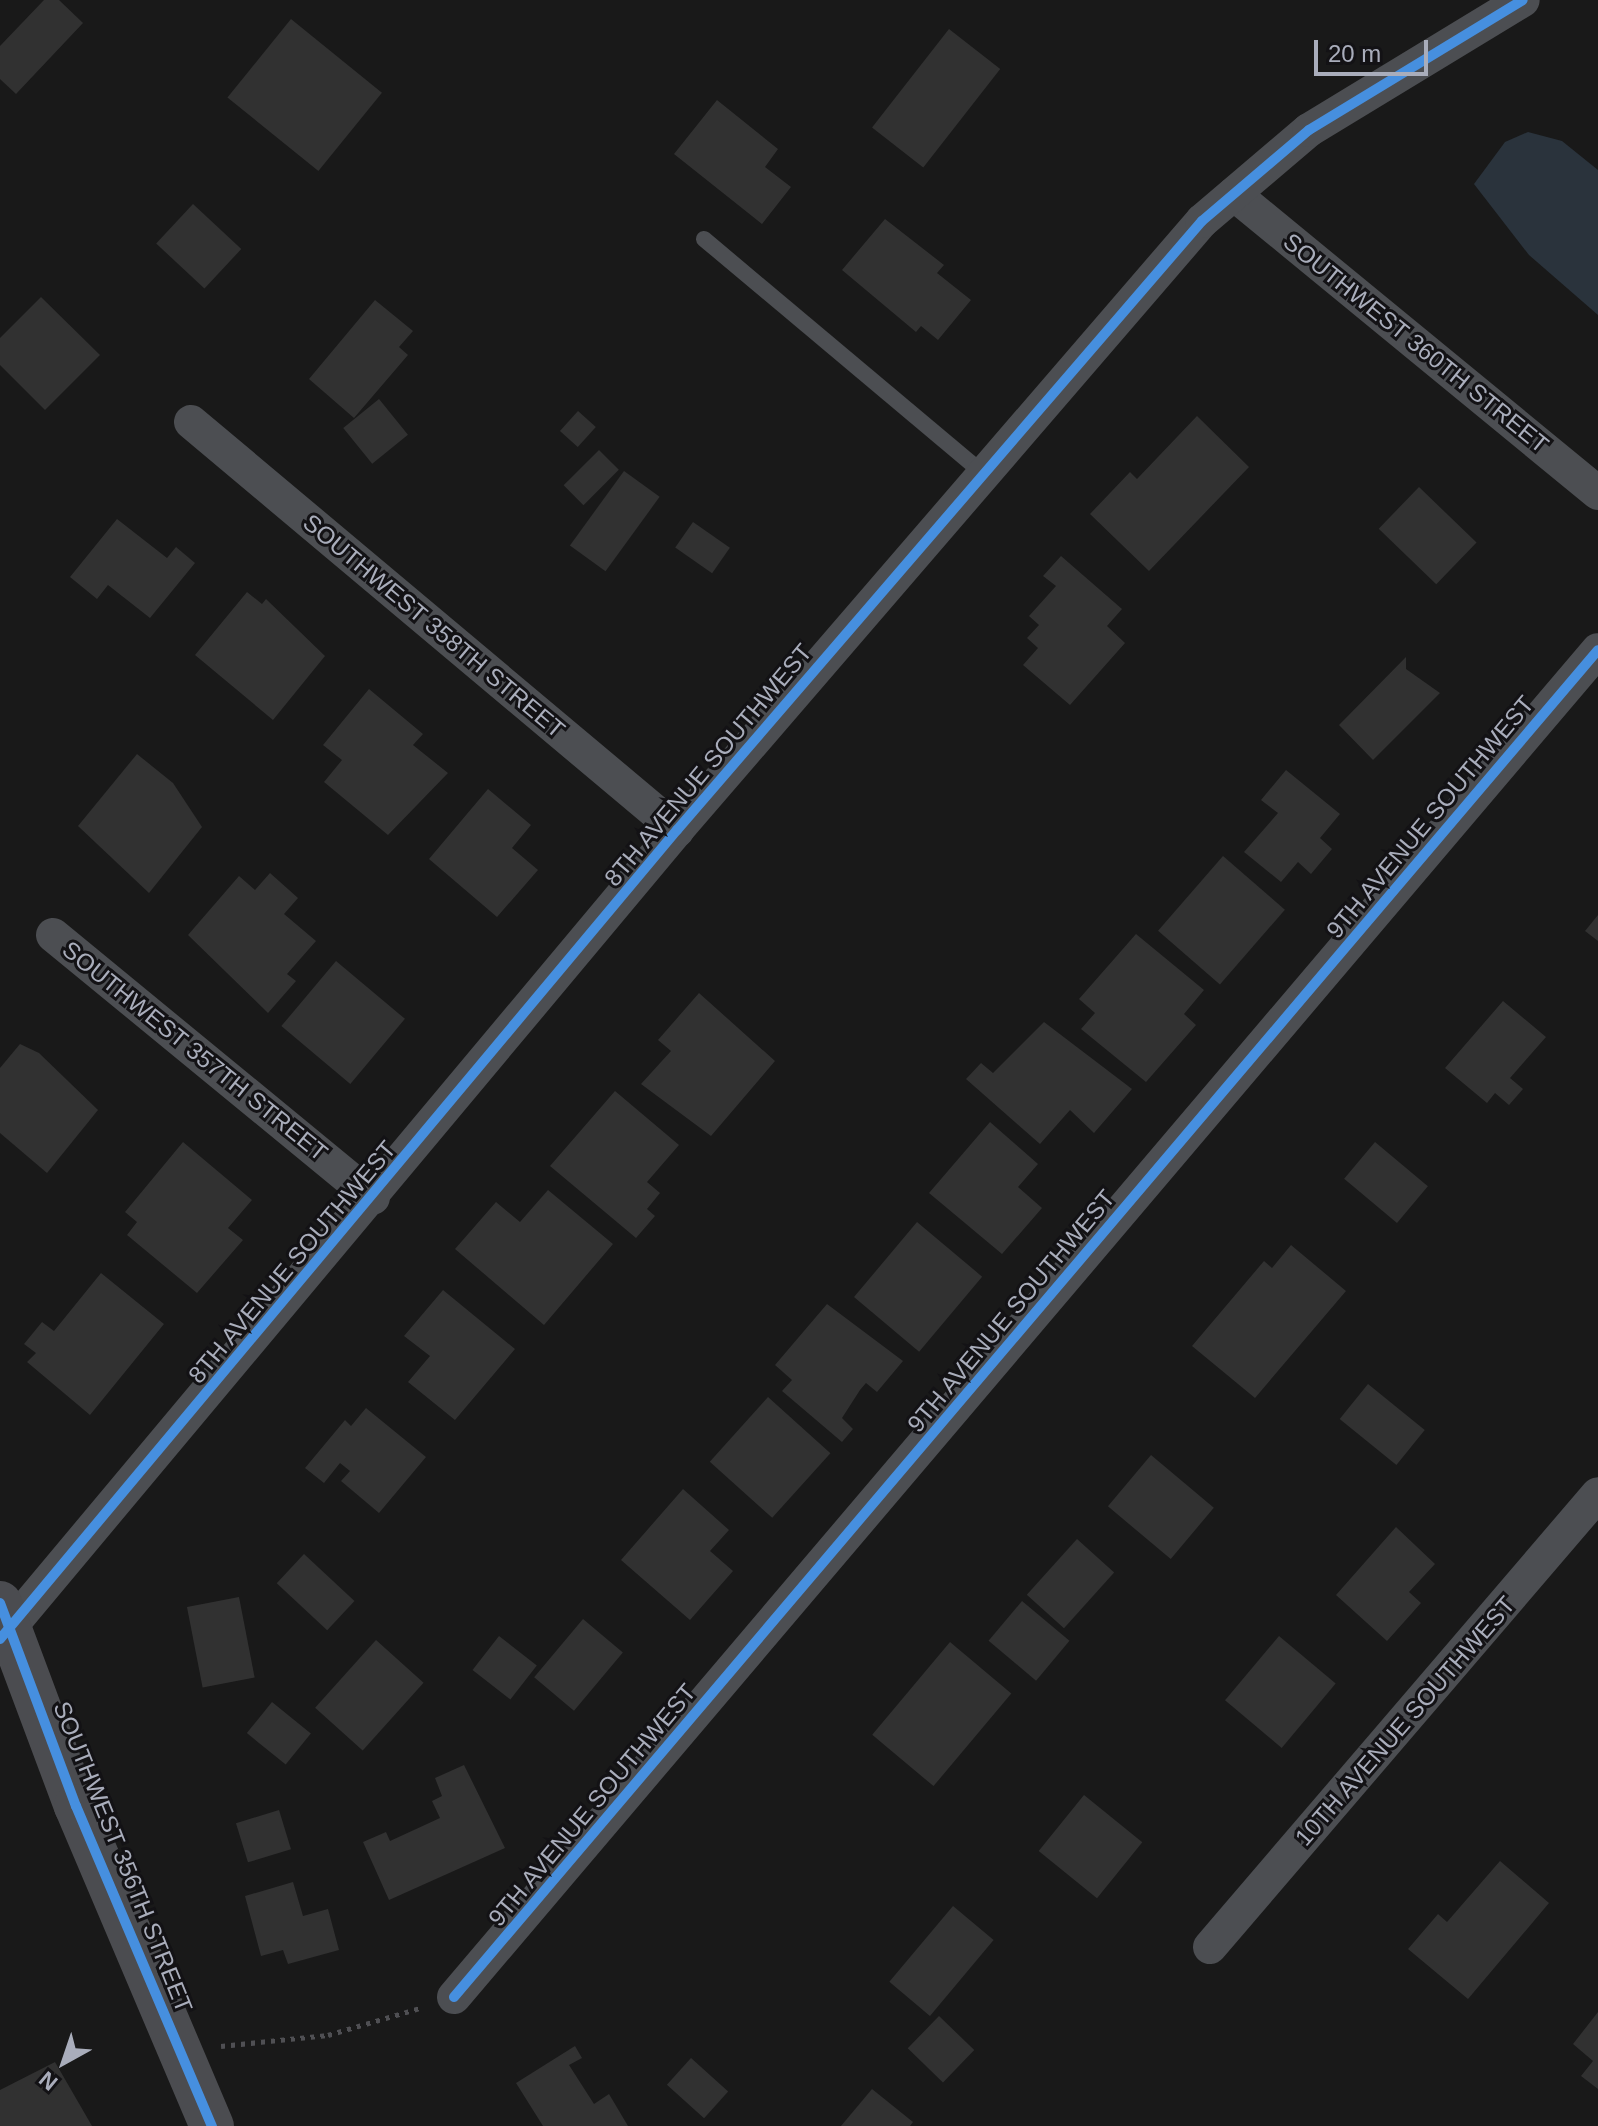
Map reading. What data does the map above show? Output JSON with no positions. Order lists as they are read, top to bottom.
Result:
{
  "streets": {
    "main road": ["SOUTHWEST 356TH STREET"],
    "street": [
      "SOUTHWEST 360TH STREET",
      "SOUTHWEST 358TH STREET",
      "8TH AVENUE SOUTHWEST",
      "9TH AVENUE SOUTHWEST",
      "SOUTHWEST 357TH STREET",
      "10TH AVENUE SOUTHWEST"
    ]
  },
  "crossings": [
    ["SOUTHWEST 360TH STREET", "8TH AVENUE SOUTHWEST"],
    ["SOUTHWEST 358TH STREET", "8TH AVENUE SOUTHWEST"],
    ["8TH AVENUE SOUTHWEST", "SOUTHWEST 357TH STREET"],
    ["8TH AVENUE SOUTHWEST", "SOUTHWEST 356TH STREET"]
  ],
  "scale_bar": "20 m",
  "north": "bottom left"
}
